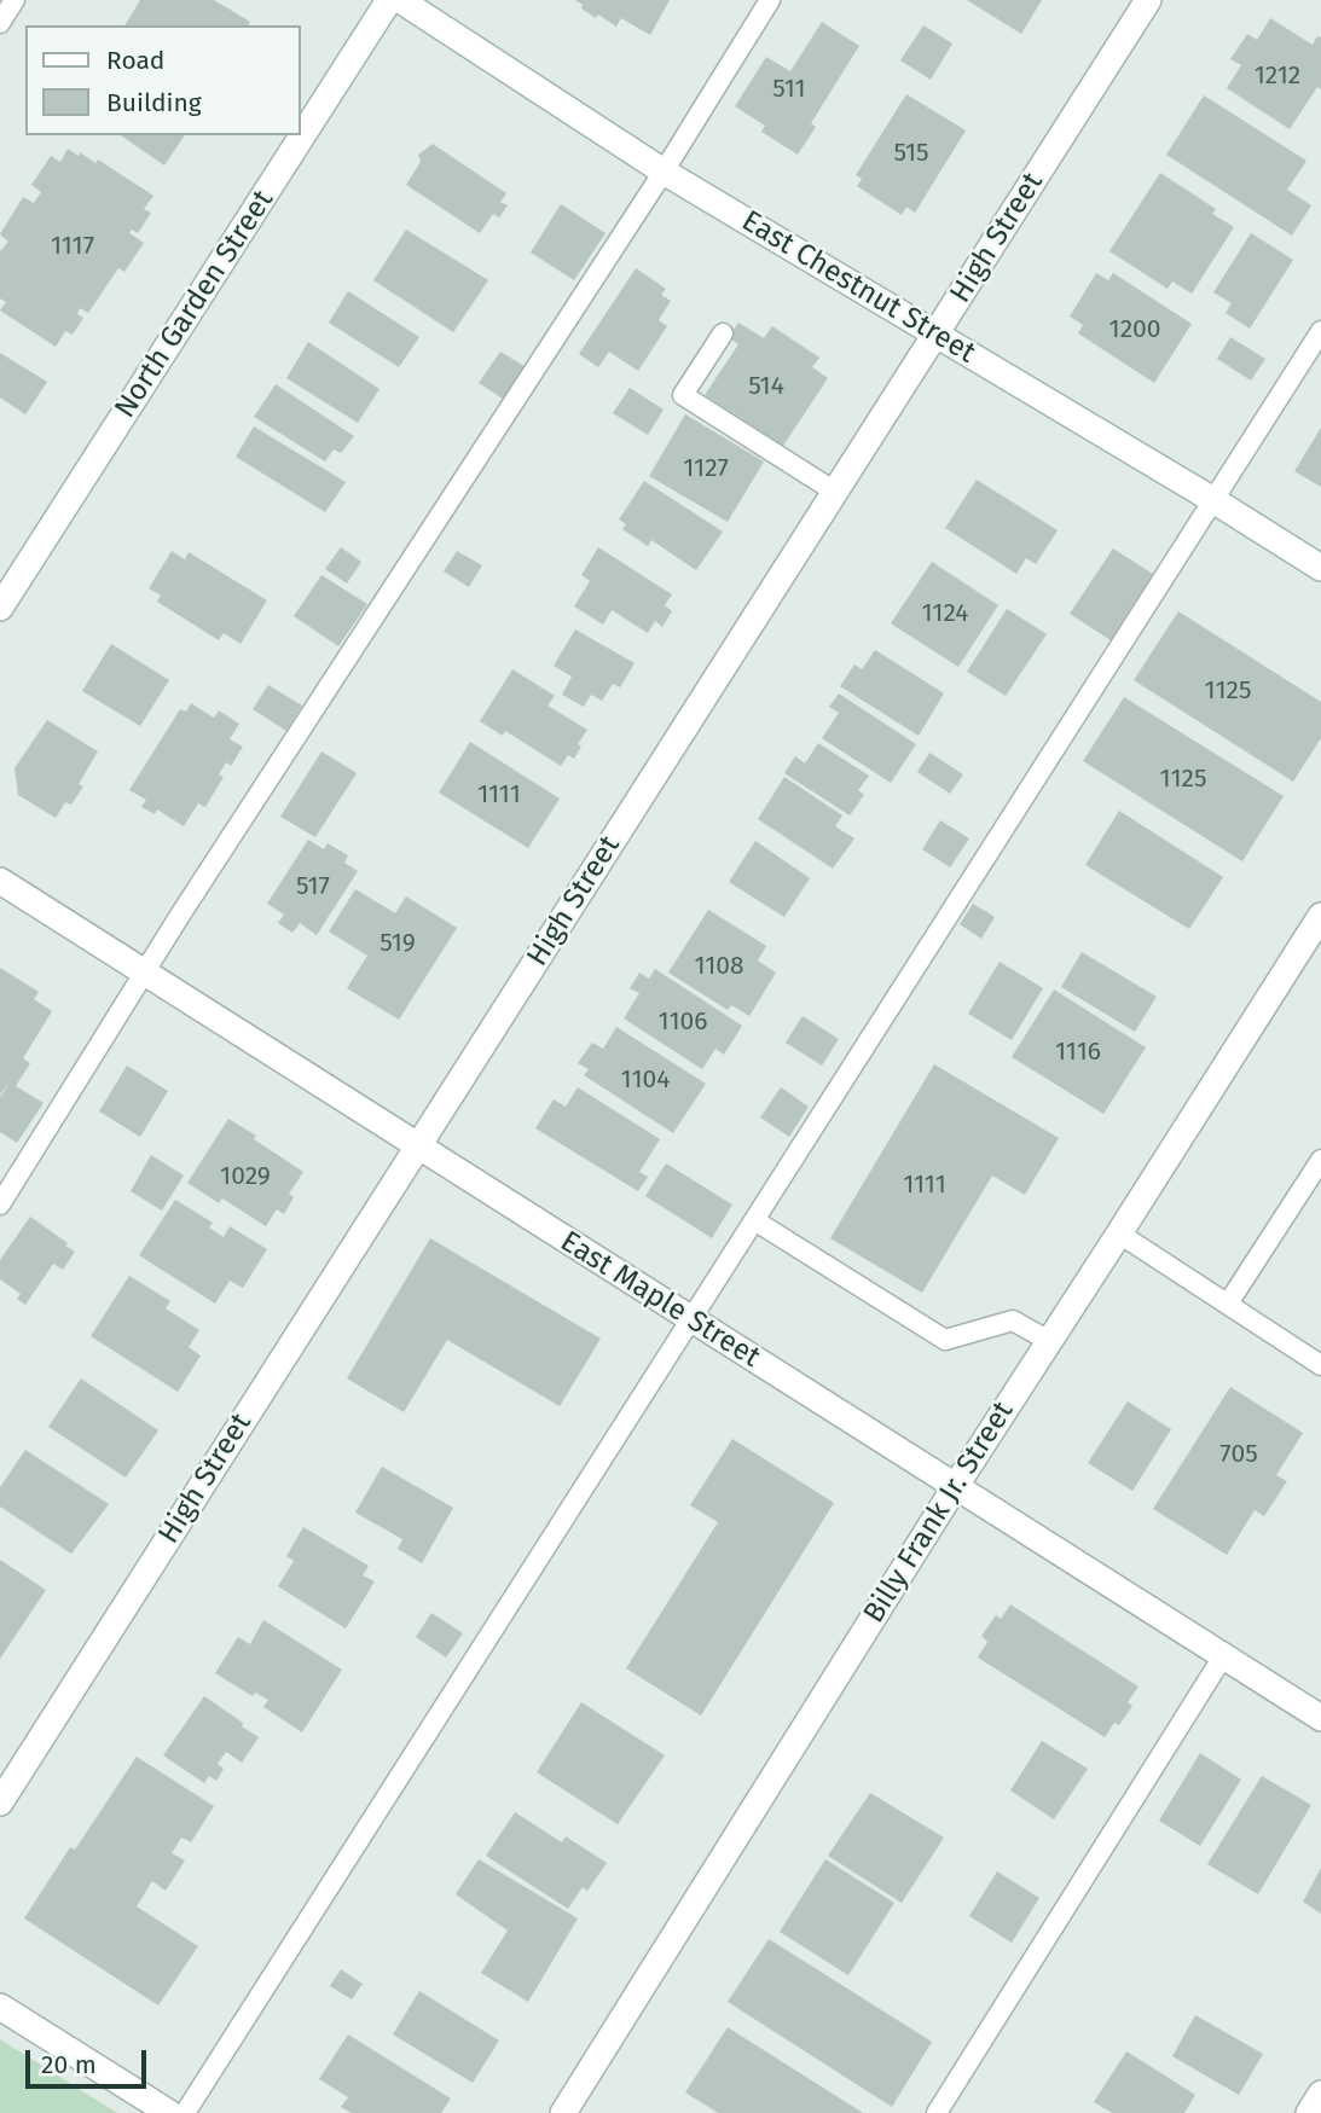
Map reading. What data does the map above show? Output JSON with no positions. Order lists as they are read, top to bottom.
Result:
{
  "streets": {
    "street": [
      "High Street",
      "East Chestnut Street",
      "North Garden Street",
      "East Maple Street",
      "Billy Frank Jr. Street"
    ]
  },
  "crossings": [
    ["High Street", "East Chestnut Street"],
    ["High Street", "East Maple Street"],
    ["East Maple Street", "Billy Frank Jr. Street"]
  ],
  "house_numbers": [
    "1212",
    "511",
    "515",
    "1117",
    "1200",
    "514",
    "1127",
    "1124",
    "1125",
    "1125",
    "1111",
    "517",
    "519",
    "1108",
    "1106",
    "1116",
    "1104",
    "1029",
    "1111",
    "705"
  ],
  "legend": ["Road", "Building"],
  "scale_bar": "20 m"
}
